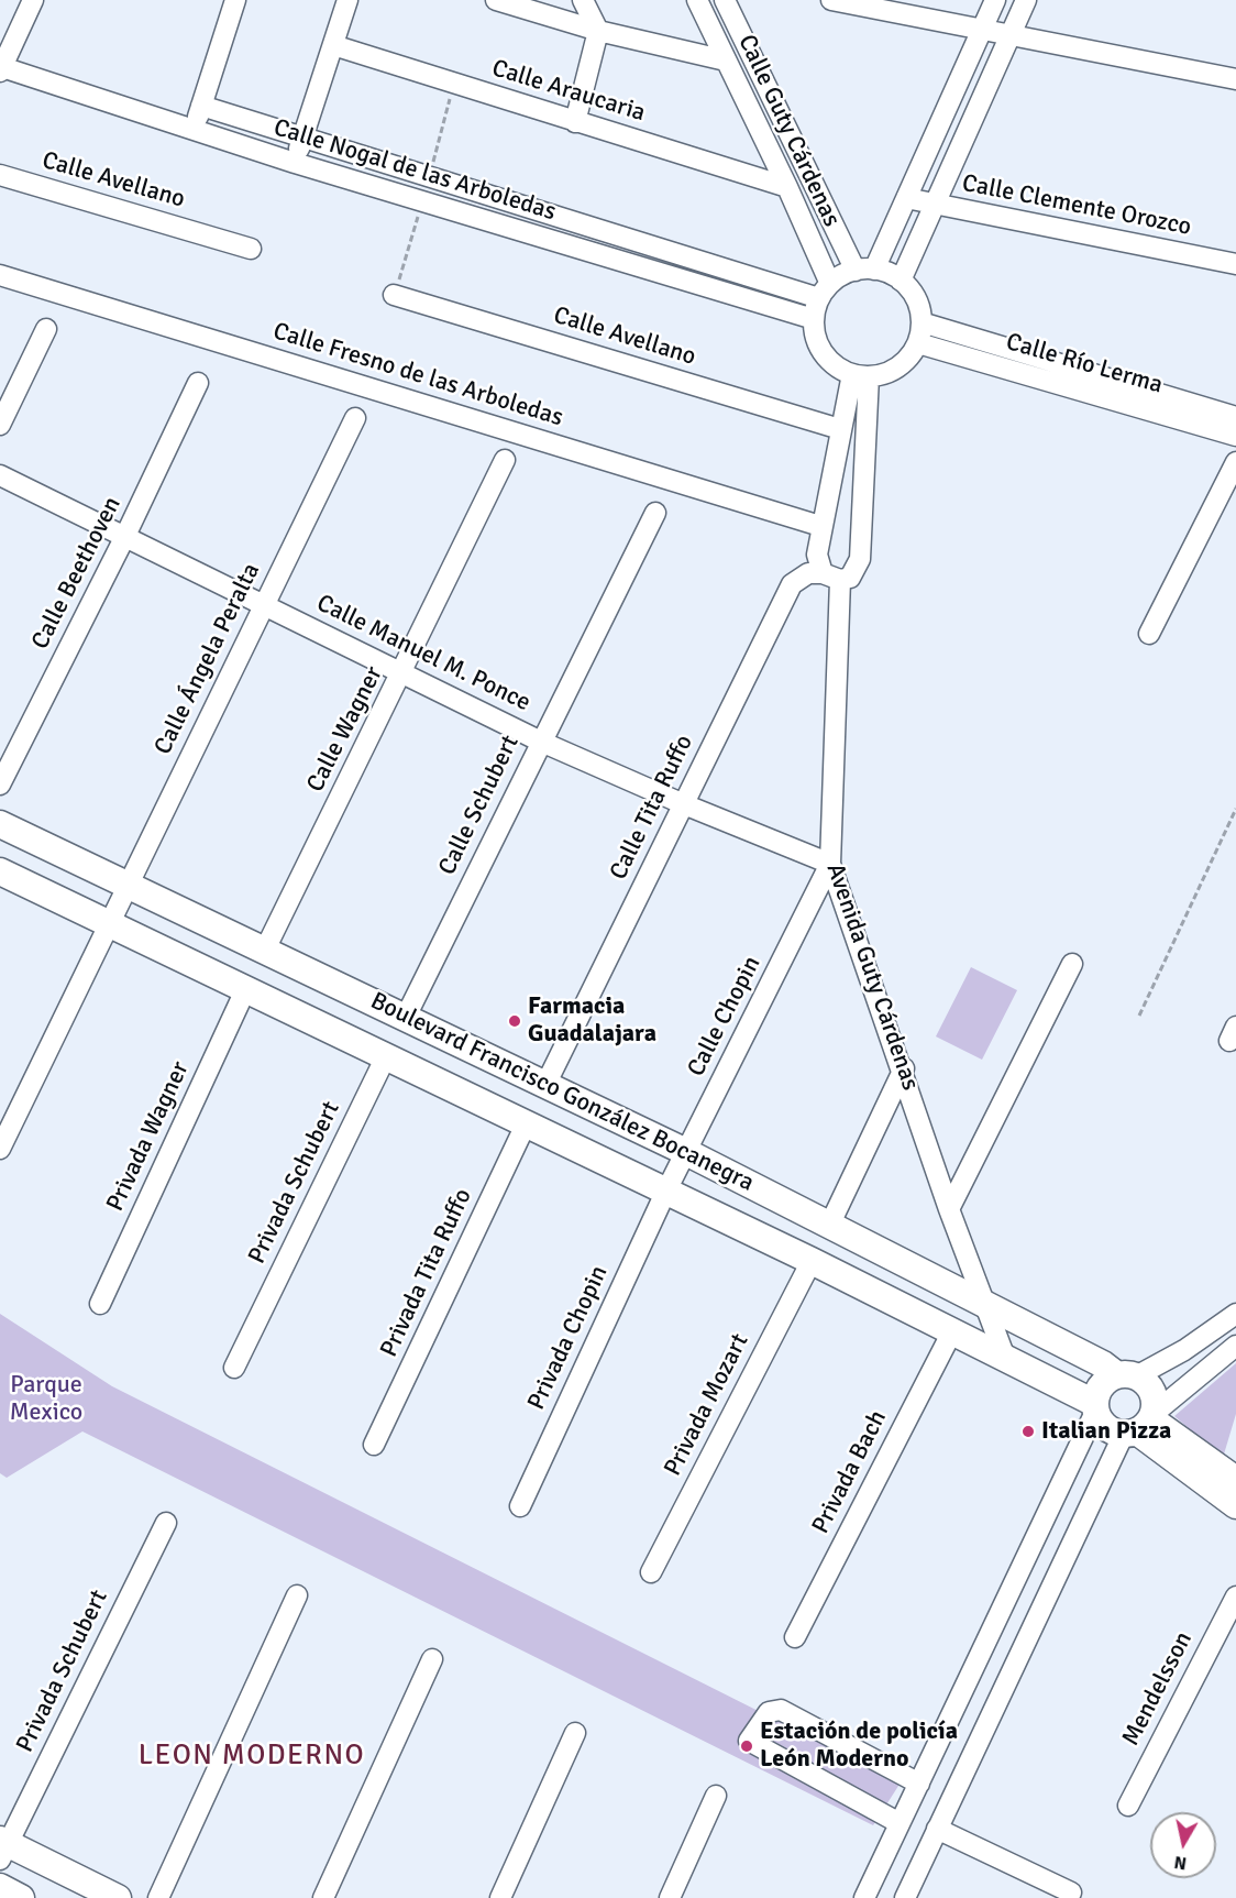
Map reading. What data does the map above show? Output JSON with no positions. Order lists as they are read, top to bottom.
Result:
{
  "streets": {
    "main road": ["Boulevard Francisco González Bocanegra"],
    "street": [
      "Calle Araucaria",
      "Calle Guty Cárdenas",
      "Calle Nogal de las Arboledas",
      "Calle Avellano",
      "Calle Clemente Orozco",
      "Calle Río Lerma",
      "Calle Fresno de las Arboledas",
      "Calle Beethoven",
      "Calle Manuel M. Ponce",
      "Calle Ángela Peralta",
      "Calle Wagner",
      "Calle Schubert",
      "Calle Tita Ruffo",
      "Avenida Guty Cárdenas",
      "Calle Chopin",
      "Privada Wagner",
      "Privada Schubert",
      "Privada Tita Ruffo",
      "Privada Chopin",
      "Privada Mozart",
      "Privada Bach",
      "Mendelsson"
    ]
  },
  "crossings": [
    ["Calle Araucaria", "Calle Guty Cárdenas"],
    ["Calle Guty Cárdenas", "Calle Nogal de las Arboledas"],
    ["Calle Guty Cárdenas", "Calle Río Lerma"],
    ["Calle Guty Cárdenas", "Avenida Guty Cárdenas"],
    ["Calle Nogal de las Arboledas", "Calle Río Lerma"],
    ["Calle Nogal de las Arboledas", "Avenida Guty Cárdenas"],
    ["Calle Avellano", "Avenida Guty Cárdenas"],
    ["Calle Río Lerma", "Avenida Guty Cárdenas"],
    ["Calle Fresno de las Arboledas", "Avenida Guty Cárdenas"],
    ["Calle Beethoven", "Calle Manuel M. Ponce"],
    ["Calle Manuel M. Ponce", "Calle Ángela Peralta"],
    ["Calle Manuel M. Ponce", "Calle Wagner"],
    ["Calle Manuel M. Ponce", "Calle Schubert"],
    ["Calle Manuel M. Ponce", "Calle Tita Ruffo"],
    ["Calle Manuel M. Ponce", "Avenida Guty Cárdenas"],
    ["Calle Manuel M. Ponce", "Calle Chopin"],
    ["Calle Ángela Peralta", "Boulevard Francisco González Bocanegra"],
    ["Calle Wagner", "Boulevard Francisco González Bocanegra"],
    ["Calle Schubert", "Boulevard Francisco González Bocanegra"],
    ["Calle Tita Ruffo", "Avenida Guty Cárdenas"],
    ["Calle Tita Ruffo", "Boulevard Francisco González Bocanegra"],
    ["Avenida Guty Cárdenas", "Calle Chopin"],
    ["Avenida Guty Cárdenas", "Boulevard Francisco González Bocanegra"],
    ["Calle Chopin", "Boulevard Francisco González Bocanegra"],
    ["Calle Chopin", "Privada Chopin"],
    ["Boulevard Francisco González Bocanegra", "Privada Wagner"],
    ["Boulevard Francisco González Bocanegra", "Privada Schubert"],
    ["Boulevard Francisco González Bocanegra", "Privada Tita Ruffo"],
    ["Boulevard Francisco González Bocanegra", "Privada Chopin"],
    ["Boulevard Francisco González Bocanegra", "Privada Mozart"],
    ["Boulevard Francisco González Bocanegra", "Privada Bach"]
  ],
  "districts": ["LEON MODERNO"],
  "parks": ["Parque Mexico"],
  "places": ["Farmacia Guadalajara", "Italian Pizza", "Estación de policía León Moderno"],
  "north": "bottom"
}
